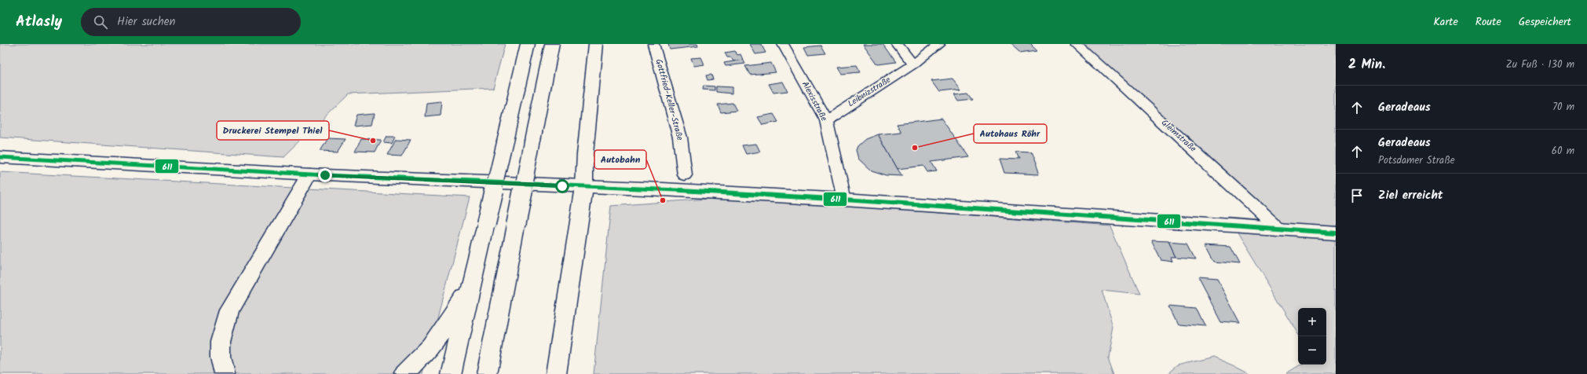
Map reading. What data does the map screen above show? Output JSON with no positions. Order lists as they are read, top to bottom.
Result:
{
  "streets": {
    "street": [
      "Leibnizstraße",
      "Gottfried-Keller-Straße",
      "Alexisstraße",
      "Gleimstraße"
    ]
  },
  "crossings": [
    ["Leibnizstraße", "Alexisstraße"]
  ],
  "places": ["Druckerei Stempel Thiel", "Autohaus Röhr", "Autobahn"],
  "lines": ["transit line 611"],
  "page": {
    "header": "Atlasly",
    "search": "Hier suchen",
    "nav": ["Karte", "Route", "Gespeichert"],
    "heading": ["2 Min.", "Zu Fuß · 130 m"],
    "list": [
      ["Geradeaus", "70 m"],
      ["Geradeaus", "Potsdamer Straße", "60 m"],
      "Ziel erreicht"
    ],
    "map_buttons": ["+", "−"]
  }
}
